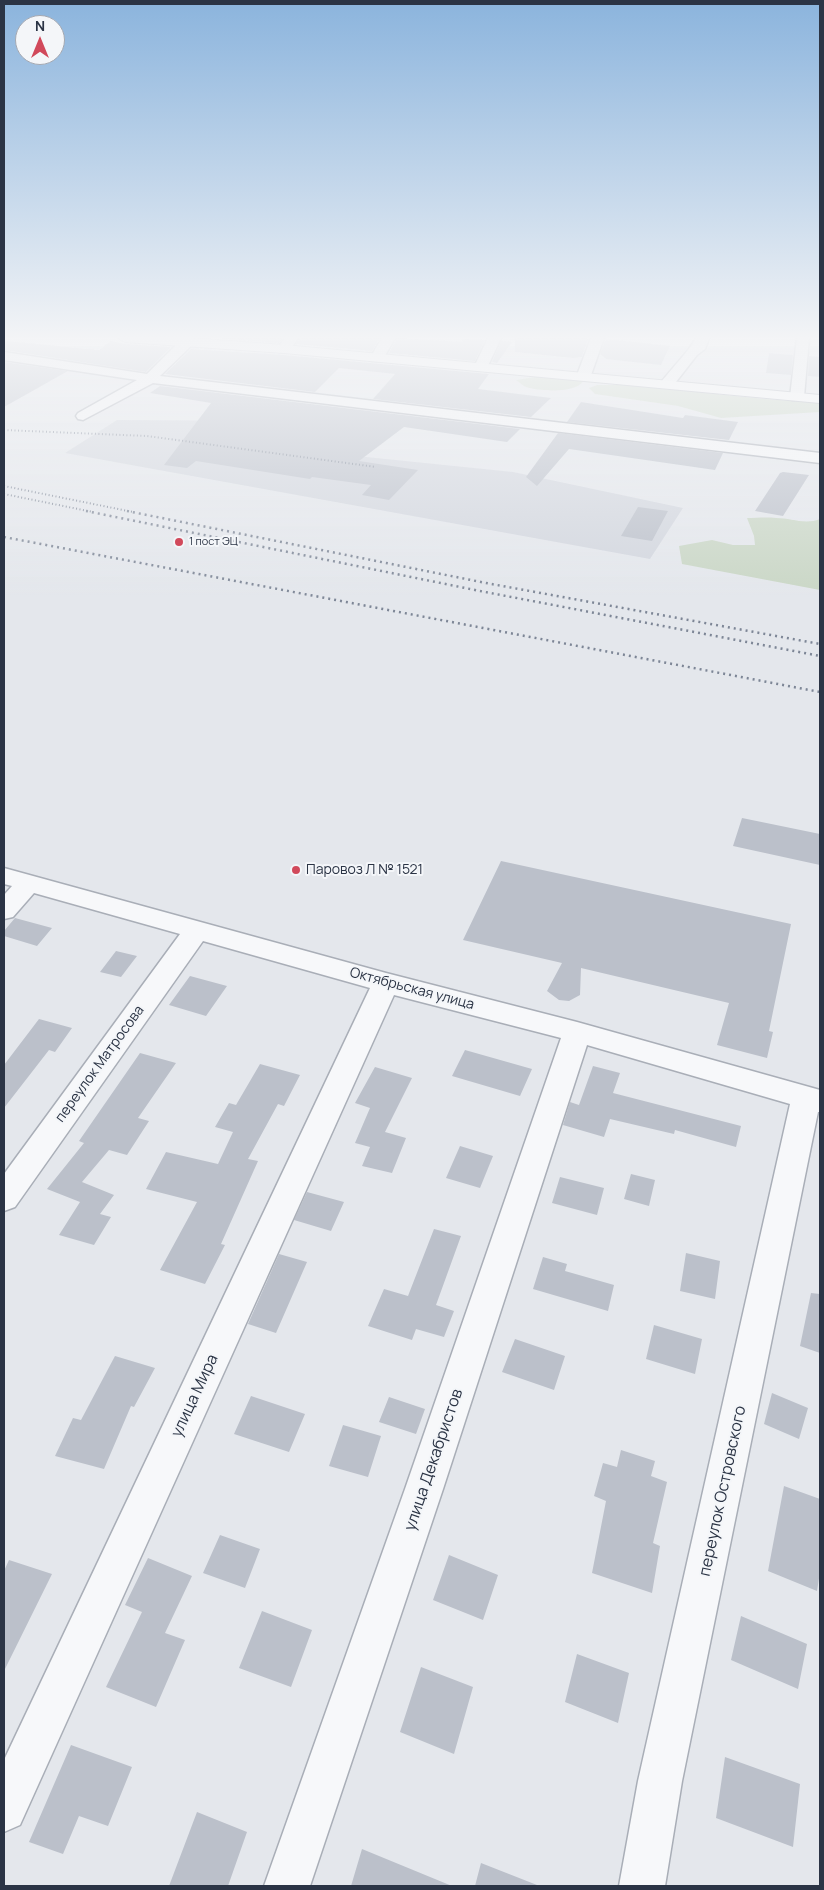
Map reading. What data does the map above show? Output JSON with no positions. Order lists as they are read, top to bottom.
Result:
{
  "streets": {
    "street": [
      "Октябрьская улица",
      "переулок Матросова",
      "улица Мира",
      "улица Декабристов",
      "переулок Островского"
    ]
  },
  "crossings": [
    ["Октябрьская улица", "переулок Матросова"],
    ["Октябрьская улица", "улица Мира"],
    ["Октябрьская улица", "улица Декабристов"],
    ["Октябрьская улица", "переулок Островского"]
  ],
  "places": ["1 пост ЭЦ", "Паровоз Л № 1521"],
  "north": "top"
}
